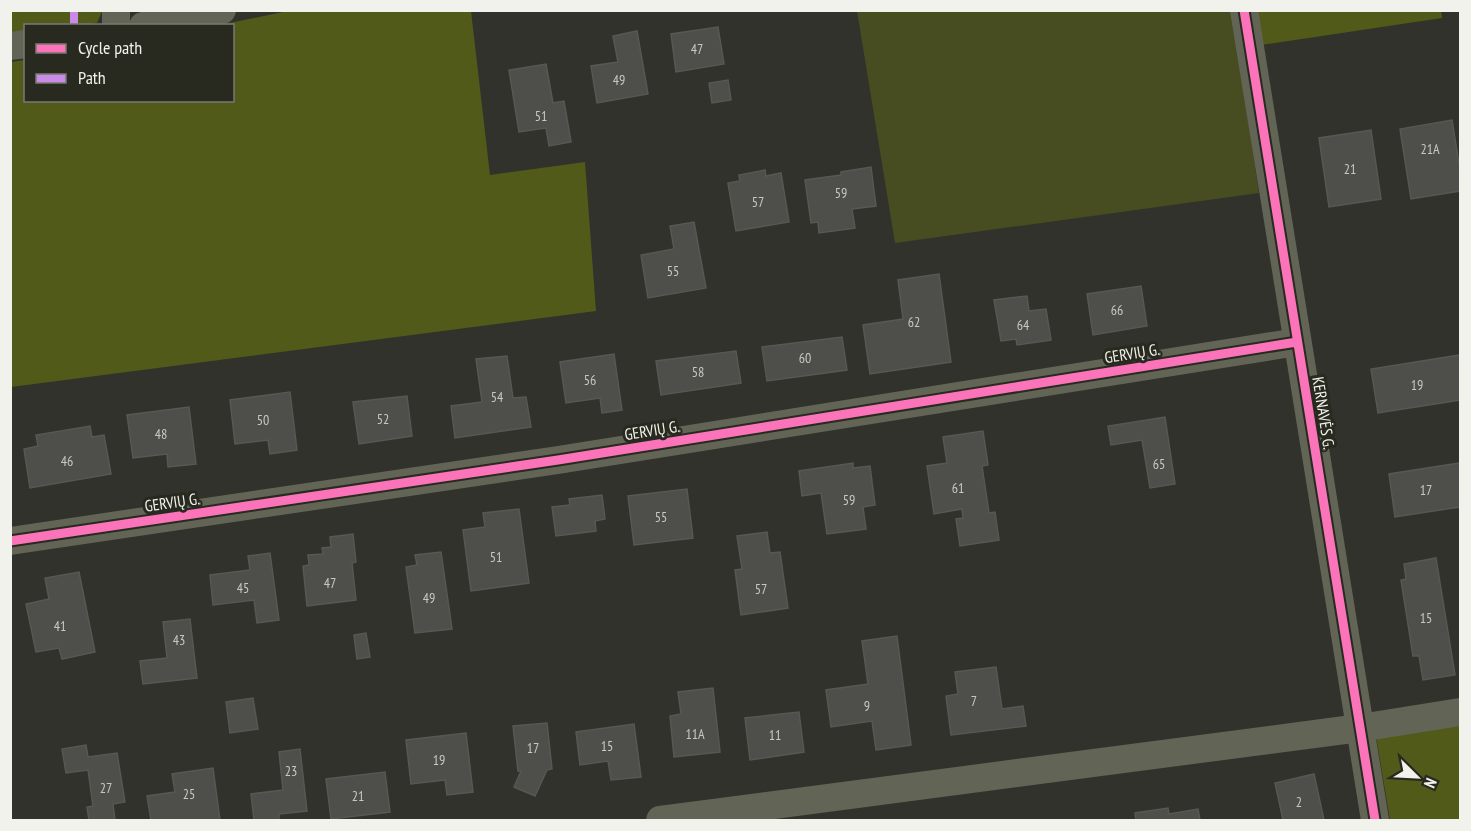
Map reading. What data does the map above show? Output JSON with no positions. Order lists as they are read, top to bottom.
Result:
{
  "streets": {
    "street": ["GERVIŲ G.", "KERNAVĖS G."]
  },
  "crossings": [
    ["GERVIŲ G.", "KERNAVĖS G."]
  ],
  "house_numbers": [
    "47",
    "49",
    "51",
    "21A",
    "21",
    "59",
    "57",
    "55",
    "66",
    "62",
    "64",
    "60",
    "58",
    "56",
    "19",
    "54",
    "52",
    "50",
    "48",
    "46",
    "65",
    "61",
    "17",
    "59",
    "55",
    "51",
    "47",
    "45",
    "57",
    "49",
    "15",
    "41",
    "43",
    "7",
    "9",
    "11A",
    "11",
    "15",
    "17",
    "19",
    "23",
    "27",
    "25",
    "21",
    "2"
  ],
  "legend": ["Cycle path", "Path"],
  "north": "bottom right"
}
